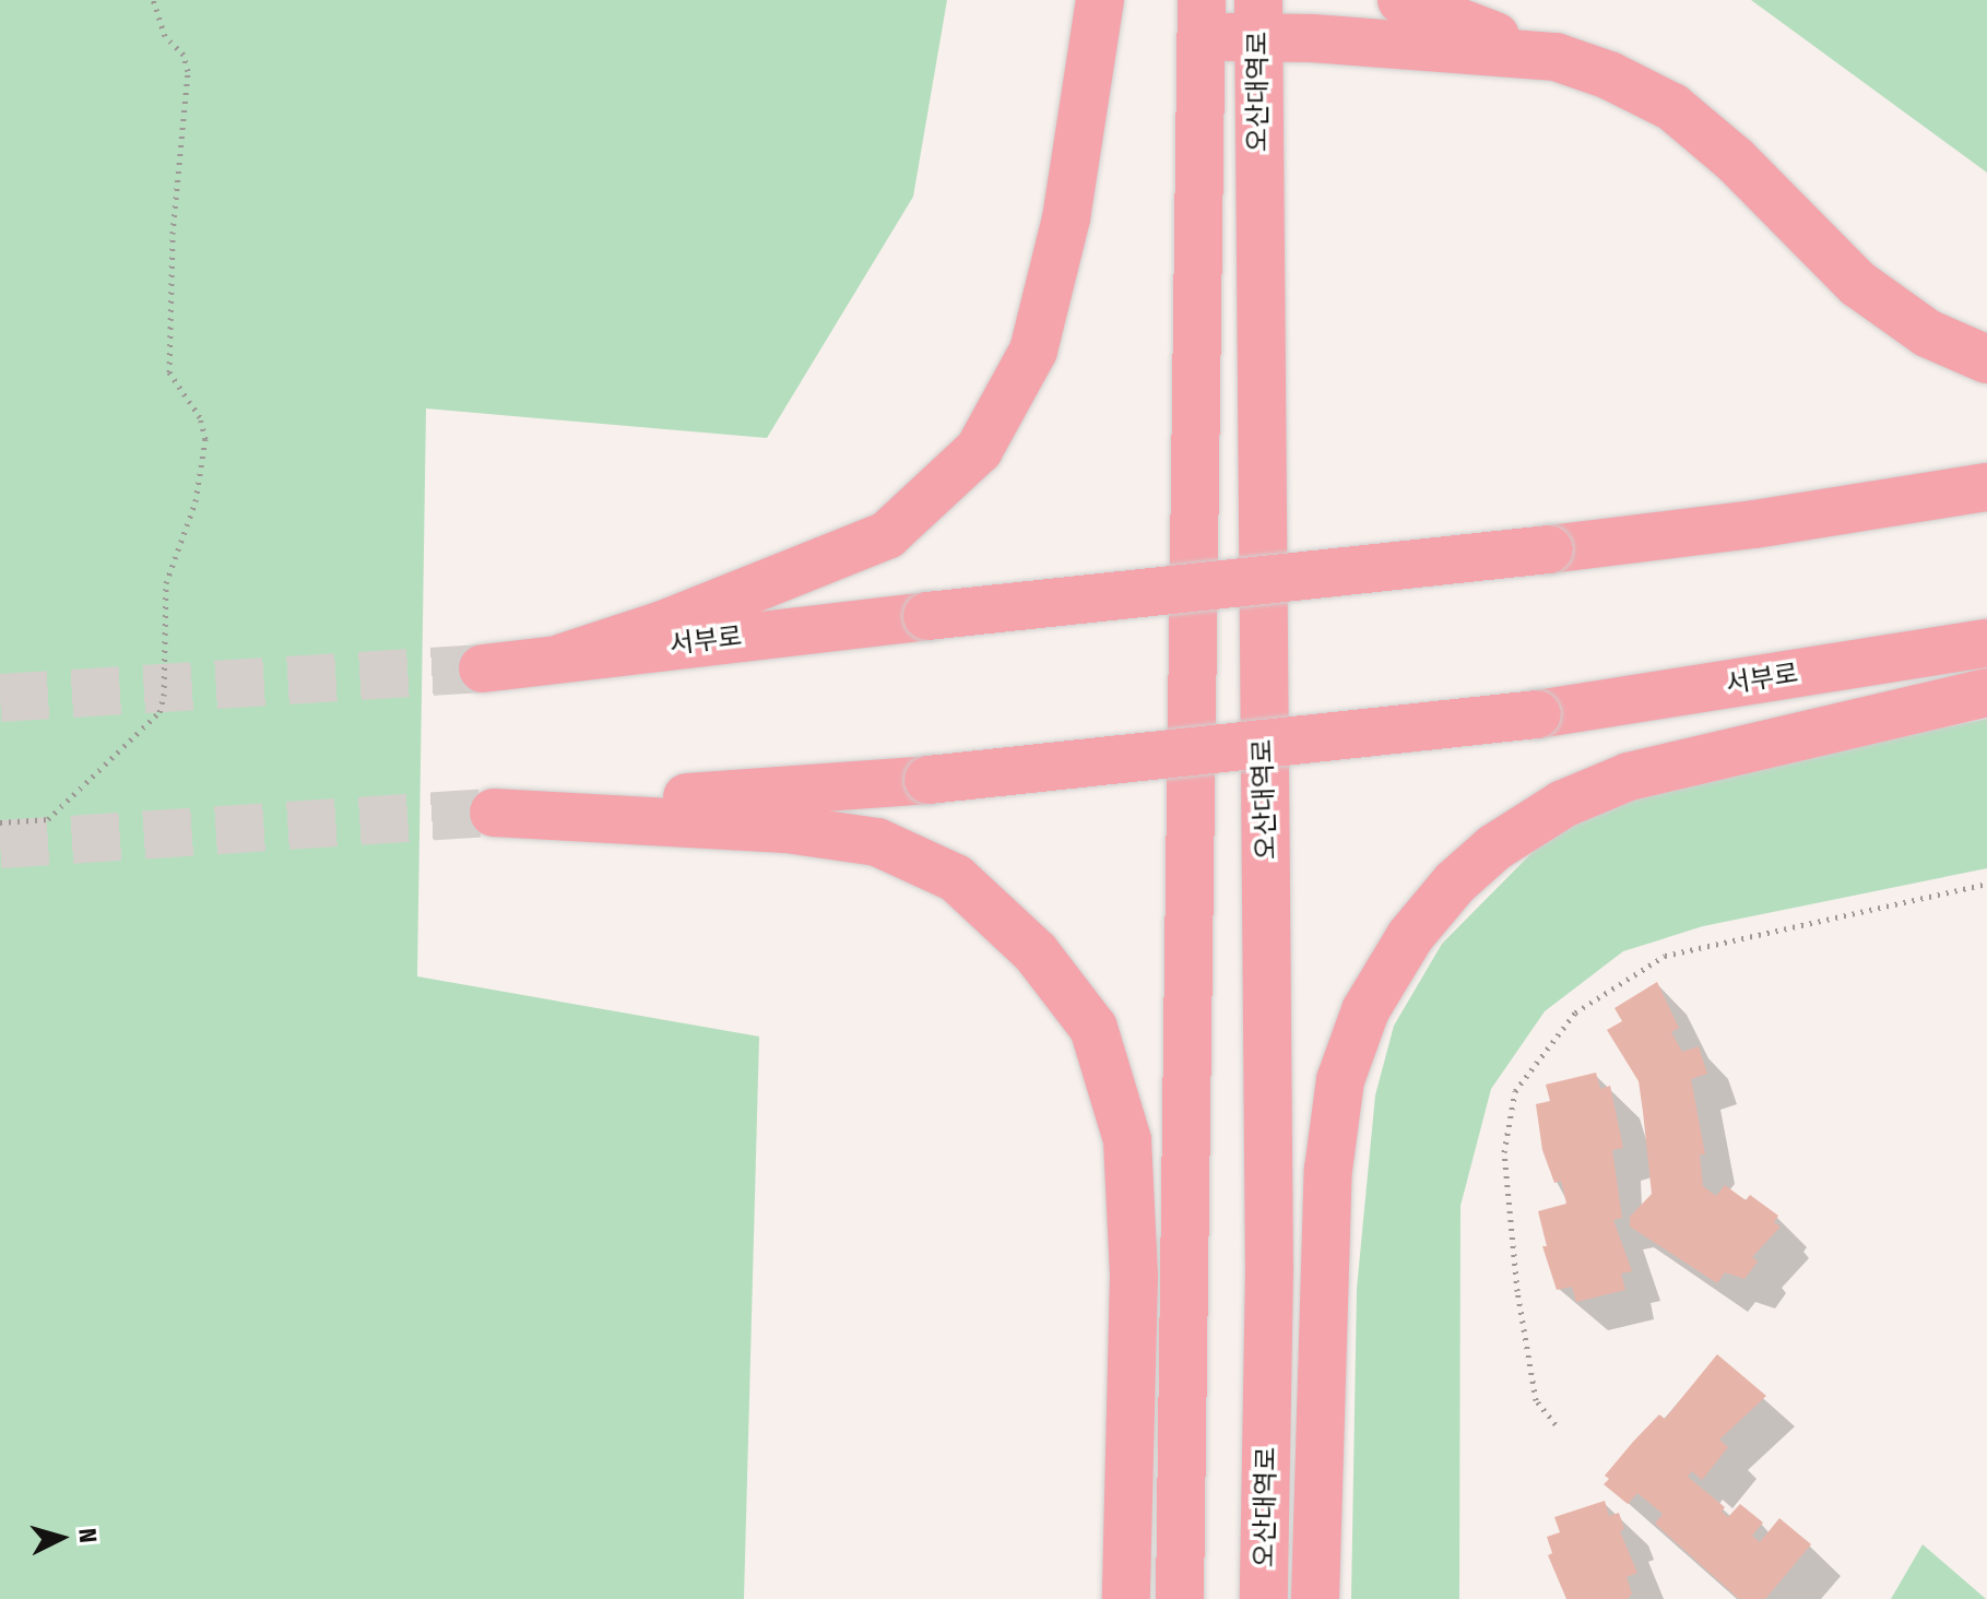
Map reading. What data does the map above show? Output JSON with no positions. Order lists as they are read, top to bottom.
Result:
{
  "streets": {
    "main road": ["오산대역로", "서부로"]
  },
  "north": "right"
}
